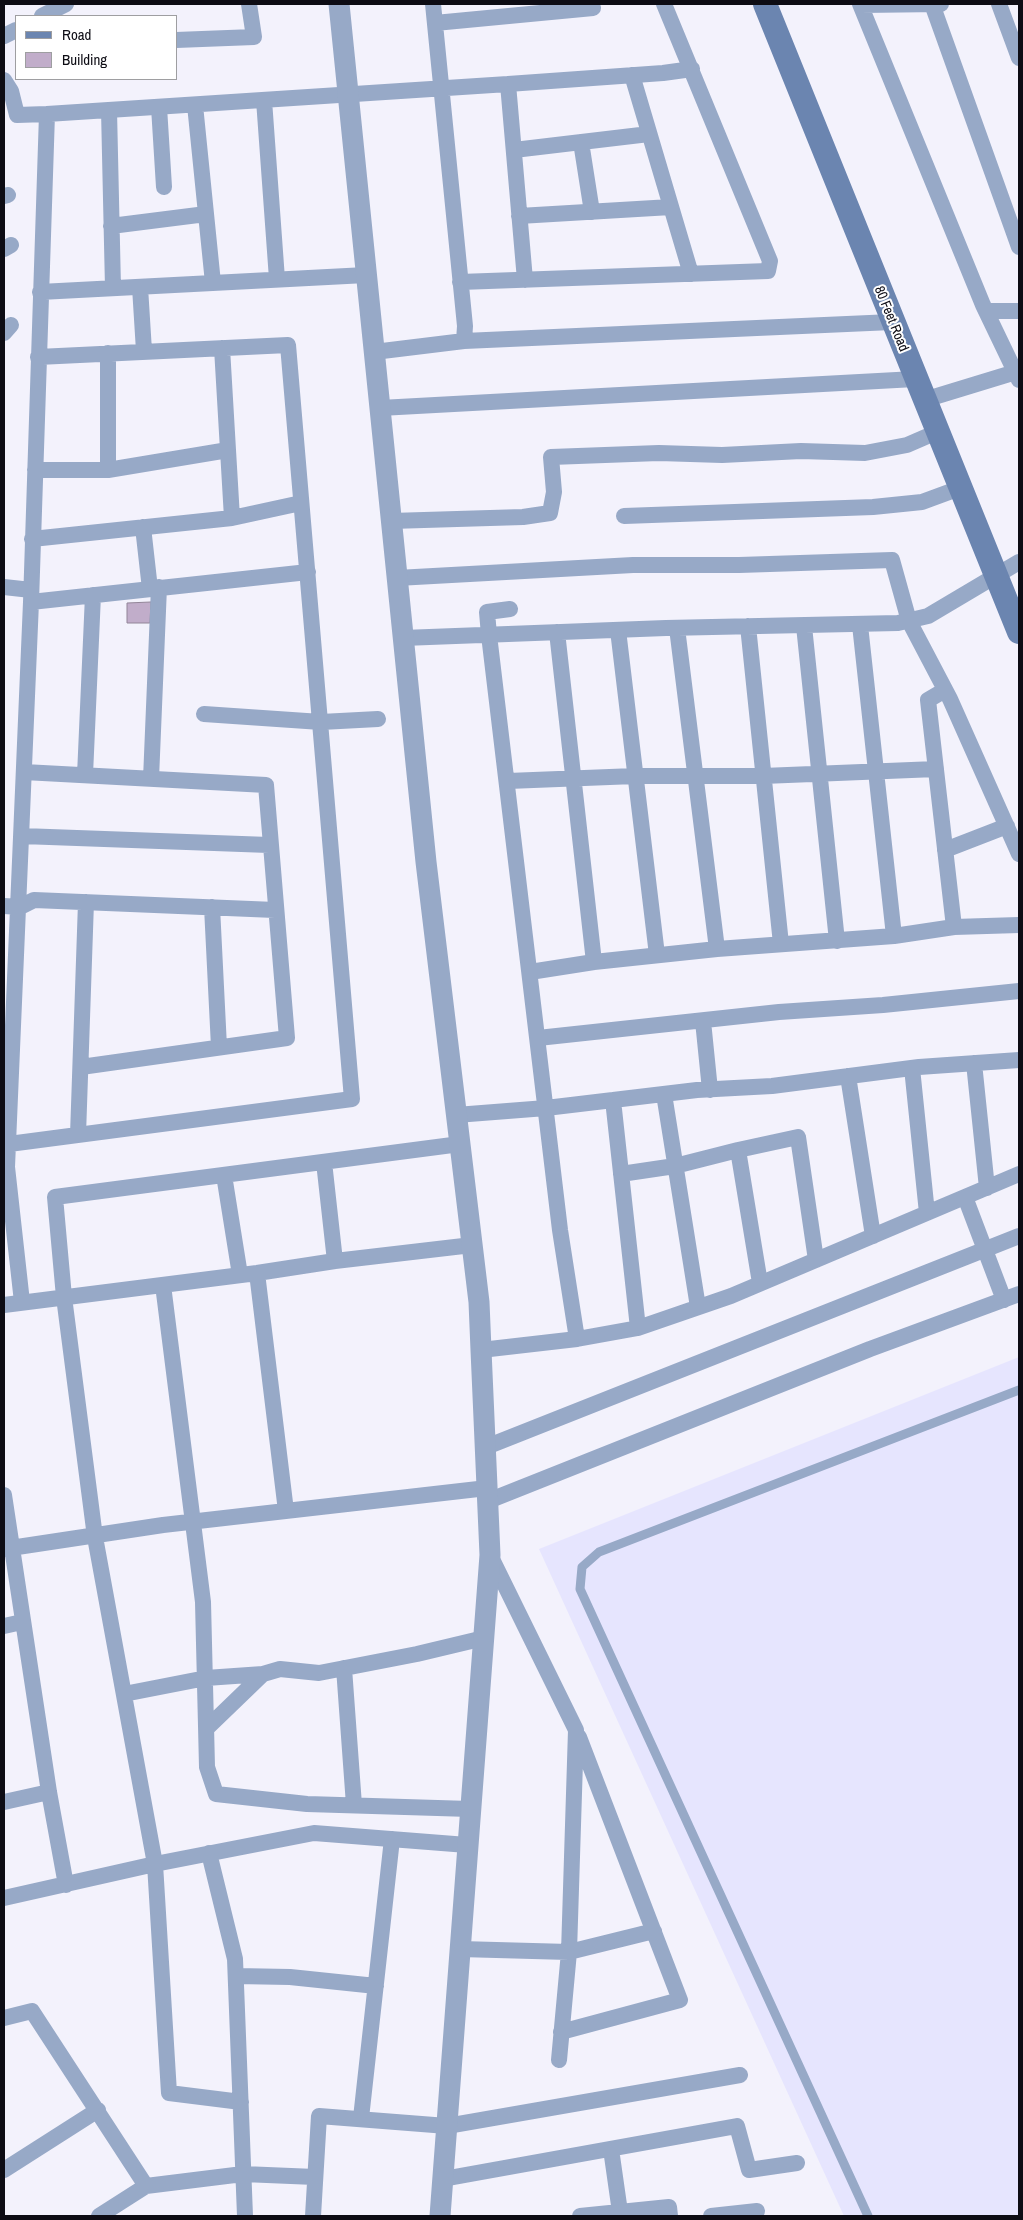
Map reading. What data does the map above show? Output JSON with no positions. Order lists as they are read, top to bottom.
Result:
{
  "streets": {
    "main road": ["80 Feet Road"]
  },
  "legend": ["Road", "Building"]
}
